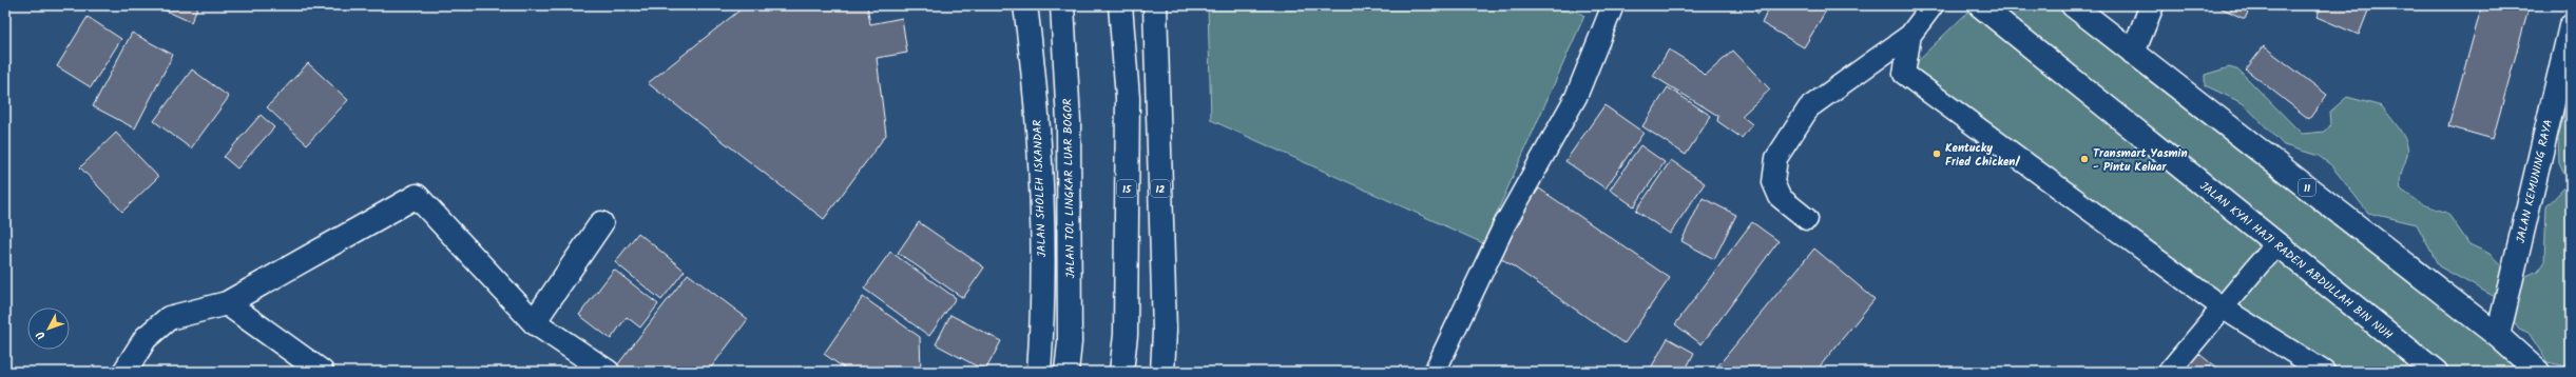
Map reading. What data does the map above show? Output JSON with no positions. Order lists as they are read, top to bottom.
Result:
{
  "streets": {
    "main road": [
      "JALAN KEMUNING RAYA",
      "11",
      "JALAN SHOLEH ISKANDAR",
      "JALAN TOL LINGKAR LUAR BOGOR",
      "15",
      "12",
      "JALAN KYAI HAJI RADEN ABDULLAH BIN NUH"
    ]
  },
  "crossings": [
    ["JALAN KEMUNING RAYA", "11"]
  ],
  "places": ["Kentucky Fried Chicken/", "Transmart Yasmin - Pintu Keluar"],
  "north": "bottom left"
}
